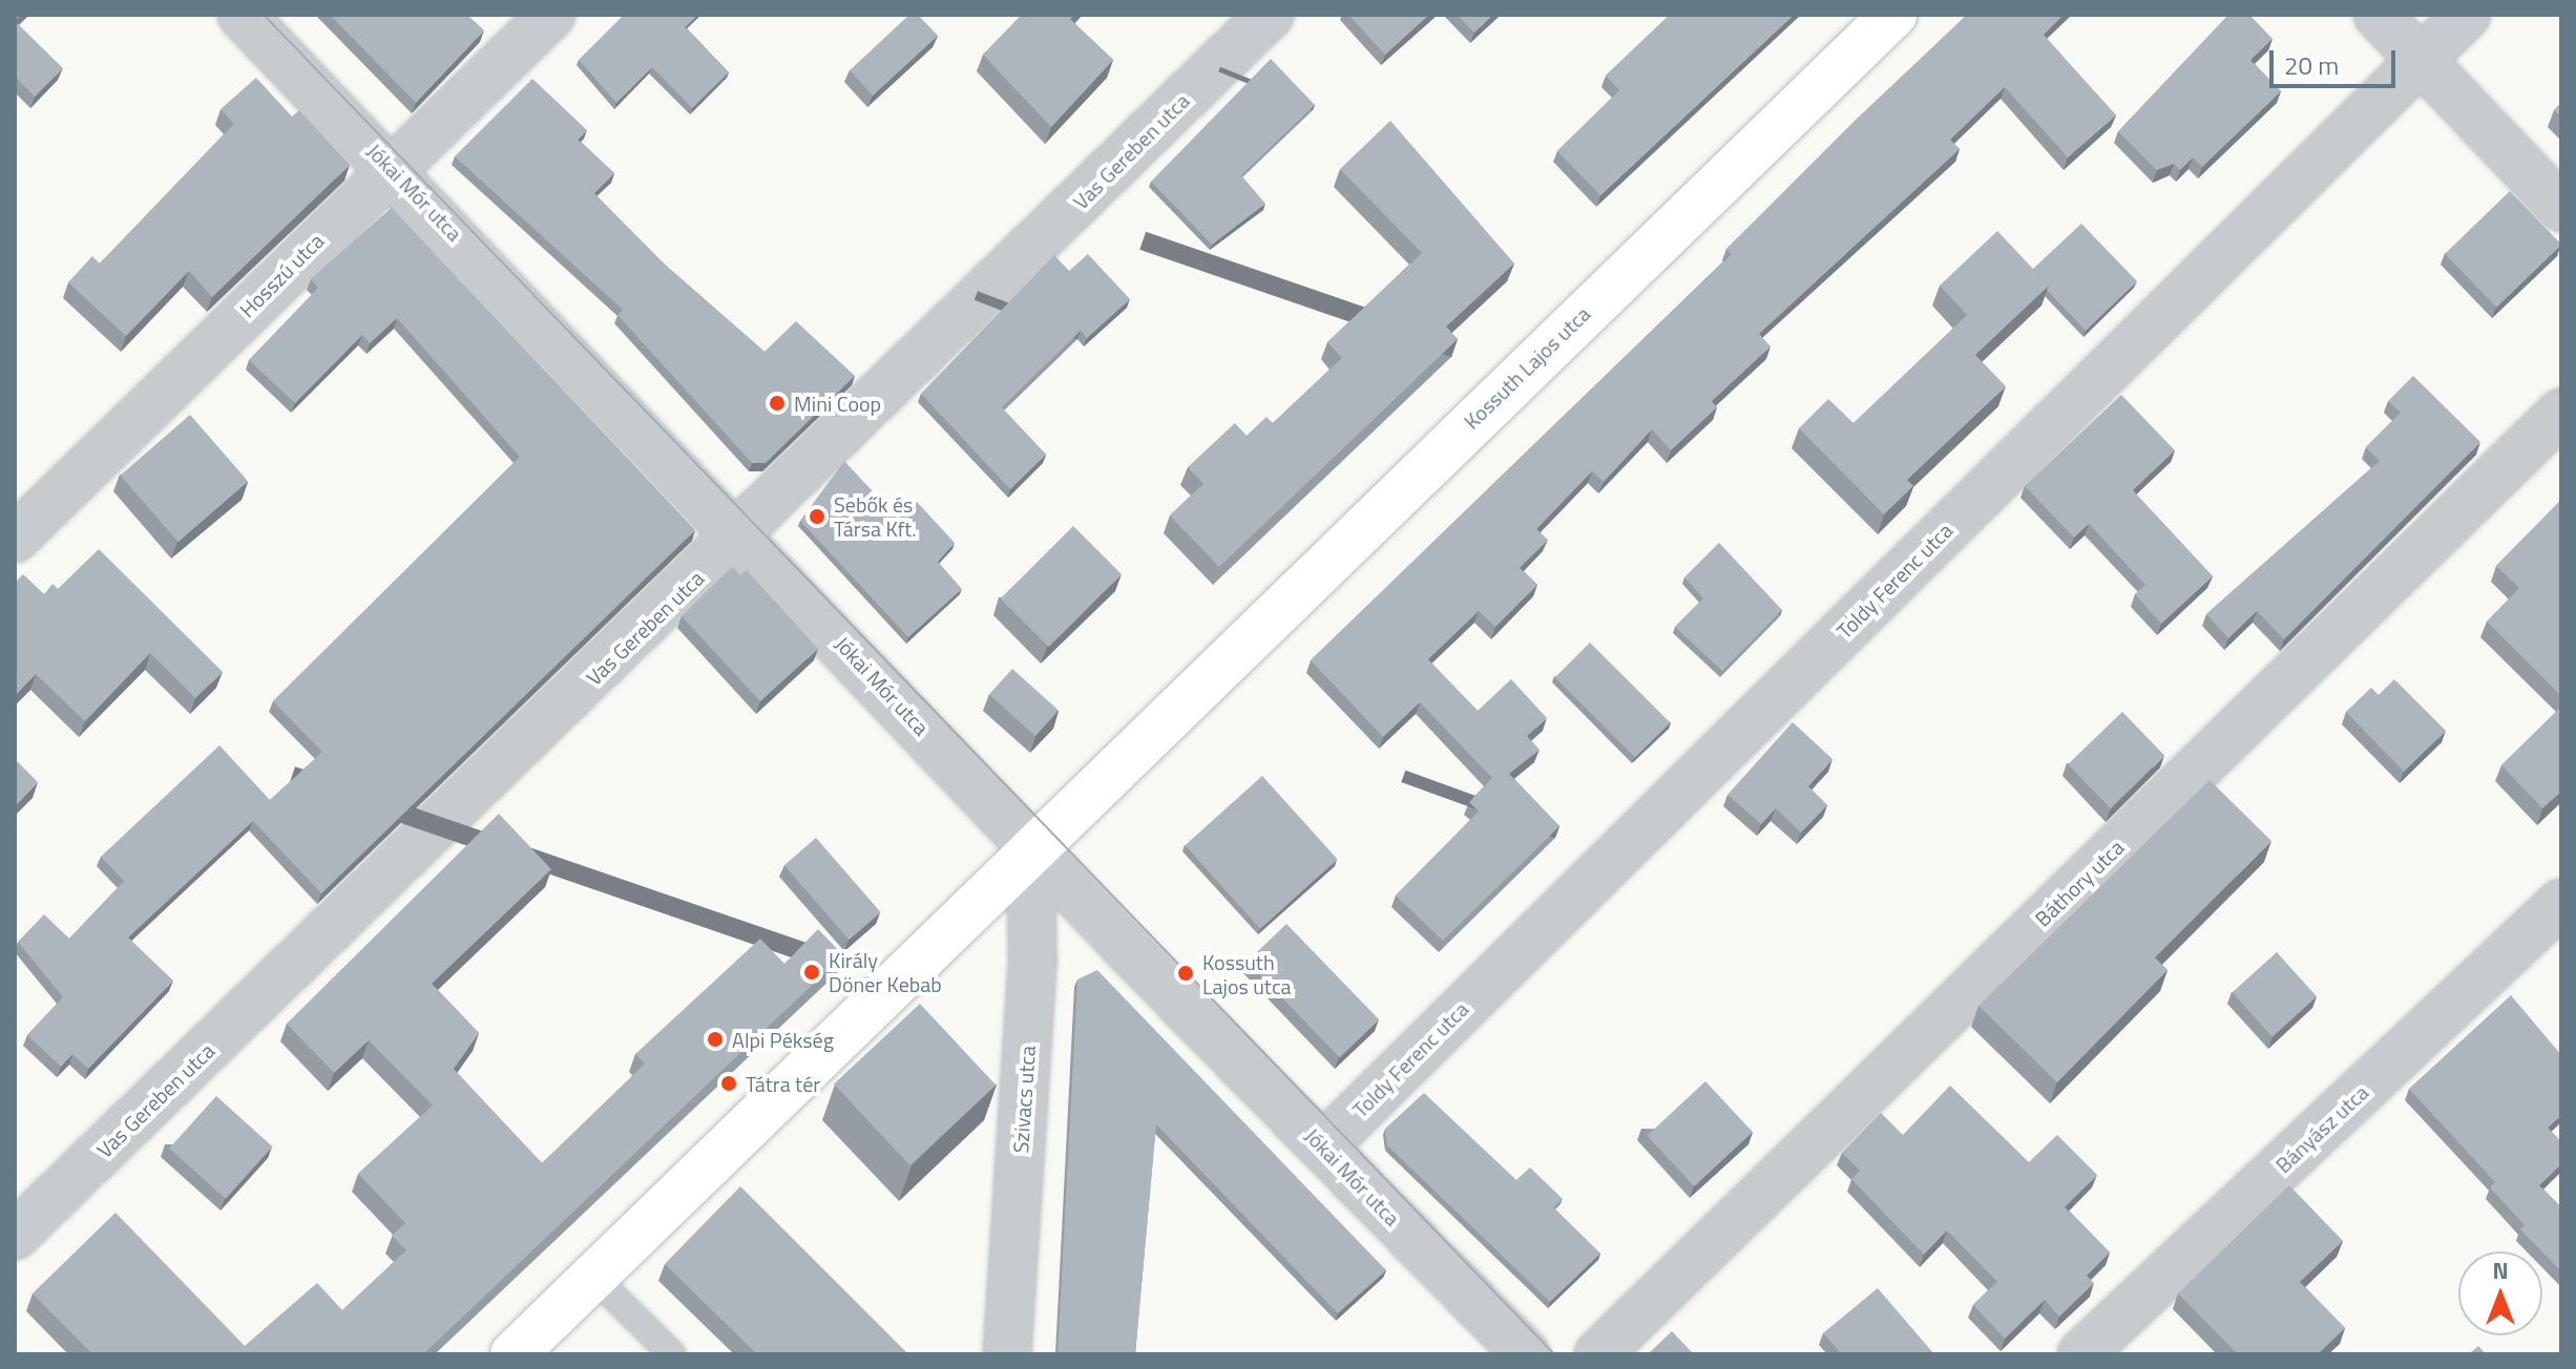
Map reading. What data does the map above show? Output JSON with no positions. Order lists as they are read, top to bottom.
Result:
{
  "streets": {
    "street": [
      "Vas Gereben utca",
      "Jókai Mór utca",
      "Hosszú utca",
      "Kossuth Lajos utca",
      "Toldy Ferenc utca",
      "Báthory utca",
      "Szivacs utca",
      "Bányász utca"
    ]
  },
  "crossings": [
    ["Vas Gereben utca", "Jókai Mór utca"],
    ["Jókai Mór utca", "Hosszú utca"],
    ["Jókai Mór utca", "Kossuth Lajos utca"],
    ["Jókai Mór utca", "Toldy Ferenc utca"],
    ["Jókai Mór utca", "Szivacs utca"],
    ["Kossuth Lajos utca", "Szivacs utca"]
  ],
  "places": [
    "Mini Coop",
    "Sebők és Társa Kft.",
    "Király Döner Kebab",
    "Kossuth Lajos utca",
    "Alpi Pékség",
    "Tátra tér"
  ],
  "scale_bar": "20 m",
  "north": "top"
}
